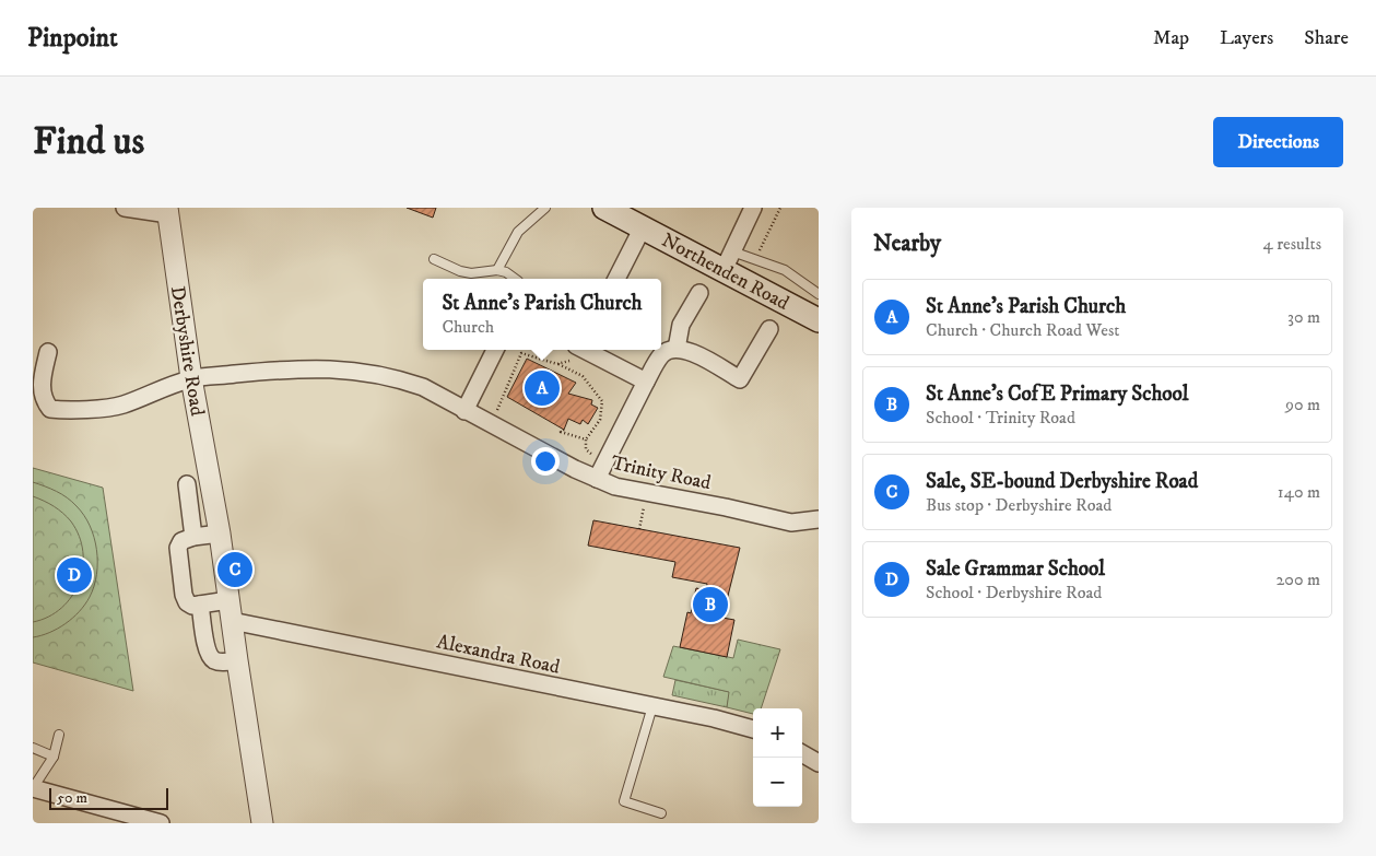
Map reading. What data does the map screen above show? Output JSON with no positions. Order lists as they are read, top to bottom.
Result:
{
  "streets": {
    "main road": ["Northenden Road"],
    "street": ["Derbyshire Road", "Trinity Road", "Alexandra Road"]
  },
  "crossings": [
    ["Derbyshire Road", "Trinity Road"],
    ["Derbyshire Road", "Alexandra Road"]
  ],
  "scale_bar": "50 m",
  "page": {
    "header": "Pinpoint",
    "nav": ["Map", "Layers", "Share"],
    "buttons": "Directions",
    "title": "Find us",
    "heading": ["Nearby", "4 results"],
    "popup": ["St Anne's Parish Church", "Church"],
    "list": [
      {
        "mark": "A",
        "name": "St Anne's Parish Church",
        "note": "Church · Church Road West",
        "value": "30 m"
      },
      {
        "mark": "B",
        "name": "St Anne's CofE Primary School",
        "note": "School · Trinity Road",
        "value": "90 m"
      },
      {
        "mark": "C",
        "name": "Sale, SE-bound Derbyshire Road",
        "note": "Bus stop · Derbyshire Road",
        "value": "140 m"
      },
      {
        "mark": "D",
        "name": "Sale Grammar School",
        "note": "School · Derbyshire Road",
        "value": "200 m"
      }
    ],
    "pins": [
      "A",
      "C",
      "D",
      "B"
    ],
    "map_buttons": ["+", "−"],
    "scale": "50 m"
  }
}
